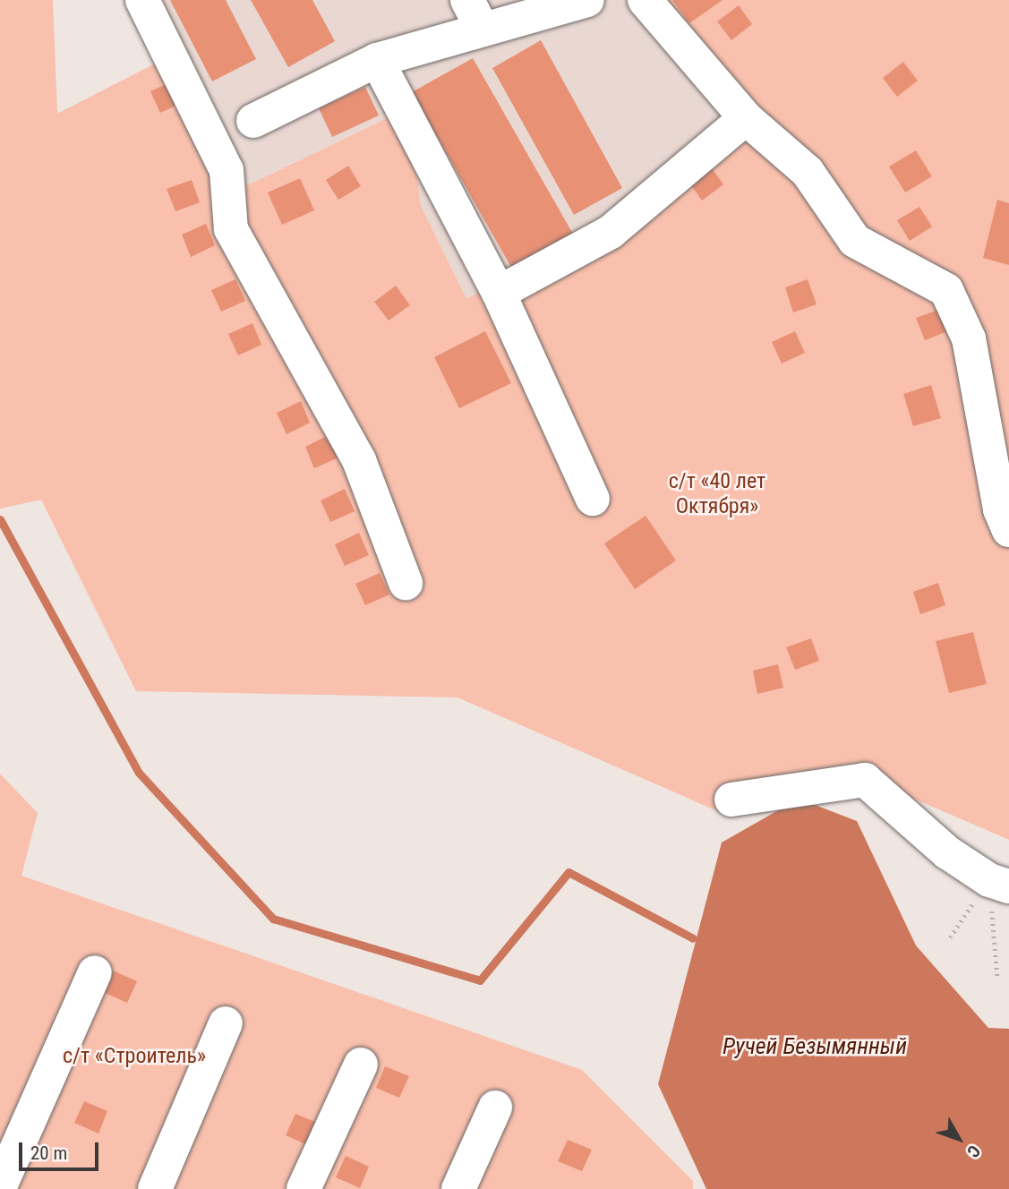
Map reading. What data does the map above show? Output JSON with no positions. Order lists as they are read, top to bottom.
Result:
{
  "water": ["Ручей Безымянный"],
  "parks": ["с/т «40 лет Октября»", "с/т «Строитель»"],
  "scale_bar": "20 m",
  "north": "bottom right"
}
